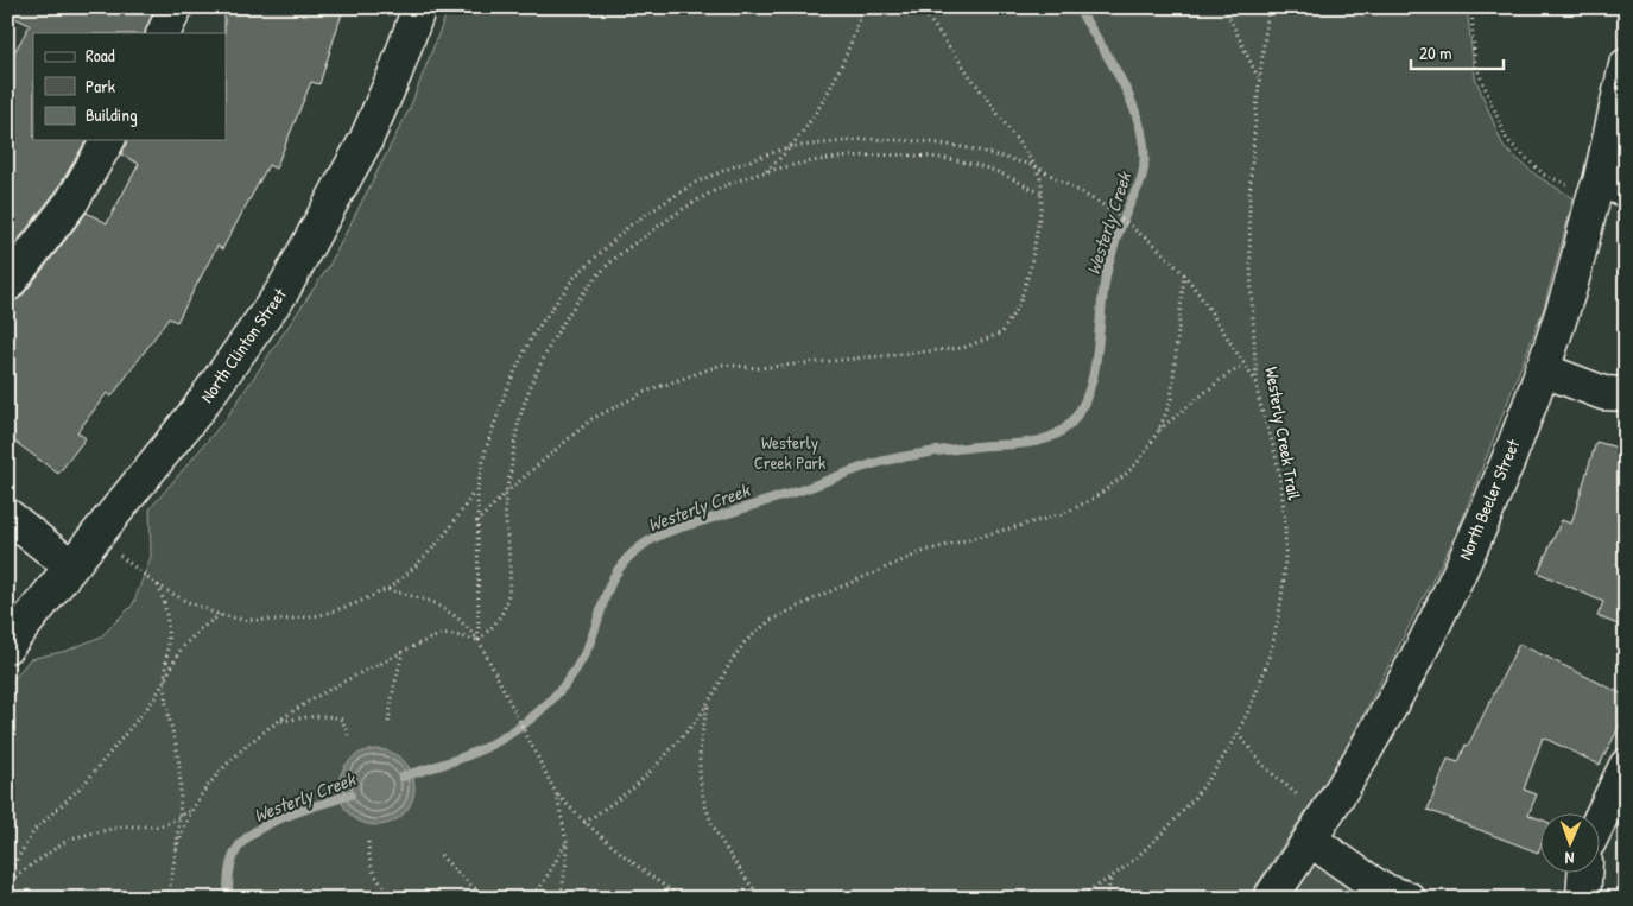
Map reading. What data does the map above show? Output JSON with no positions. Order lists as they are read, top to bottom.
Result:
{
  "streets": {
    "street": ["North Clinton Street", "North Beeler Street"],
    "path": ["Westerly Creek Trail"]
  },
  "water": ["Westerly Creek"],
  "parks": ["Westerly Creek Park"],
  "legend": ["Road", "Park", "Building"],
  "scale_bar": "20 m",
  "north": "bottom"
}
